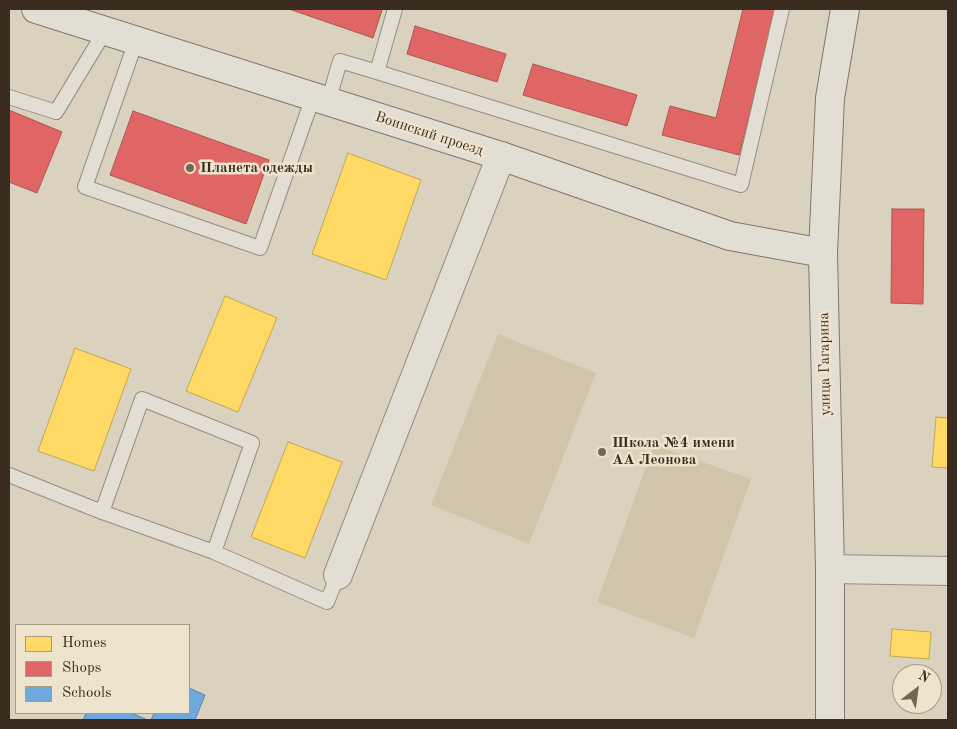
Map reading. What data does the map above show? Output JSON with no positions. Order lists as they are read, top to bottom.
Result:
{
  "streets": {
    "main road": ["Воинский проезд", "улица Гагарина"]
  },
  "crossings": [
    ["Воинский проезд", "улица Гагарина"]
  ],
  "places": ["Планета одежды", "Школа №4 имени АА Леонова"],
  "legend": ["Homes", "Shops", "Schools"],
  "north": "top right"
}
